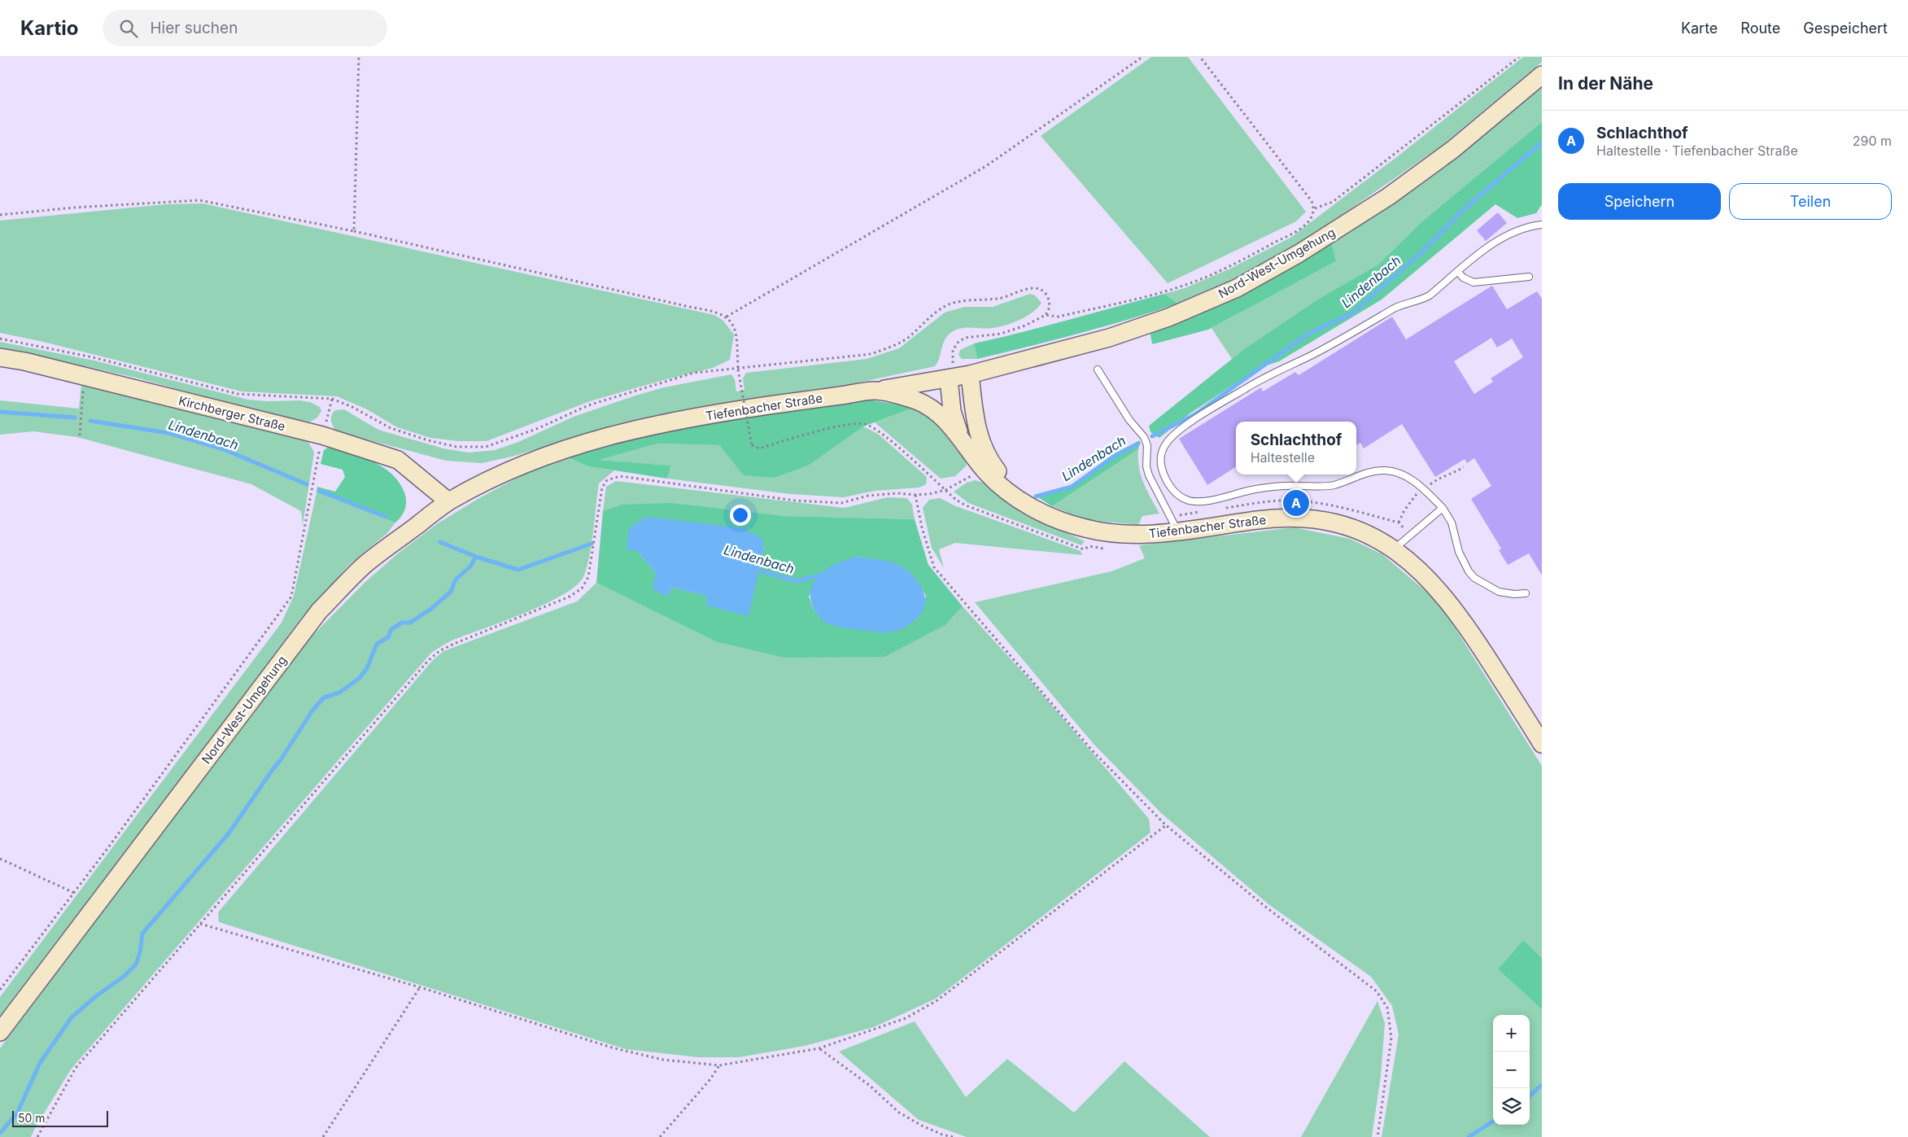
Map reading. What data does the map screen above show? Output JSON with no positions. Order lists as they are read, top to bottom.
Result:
{
  "streets": {
    "main road": ["Nord-West-Umgehung", "Tiefenbacher Straße", "Kirchberger Straße"]
  },
  "crossings": [
    ["Nord-West-Umgehung", "Tiefenbacher Straße"],
    ["Nord-West-Umgehung", "Kirchberger Straße"]
  ],
  "water": ["Lindenbach"],
  "scale_bar": "50 m",
  "page": {
    "header": "Kartio",
    "search": "Hier suchen",
    "nav": ["Karte", "Route", "Gespeichert"],
    "heading": "In der Nähe",
    "list": [
      {
        "mark": "A",
        "name": "Schlachthof",
        "note": "Haltestelle · Tiefenbacher Straße",
        "value": "290 m"
      }
    ],
    "buttons": ["Speichern", "Teilen"],
    "popup": ["Schlachthof", "Haltestelle"],
    "pins": "A",
    "map_buttons": ["+", "−"],
    "scale": "50 m"
  }
}
